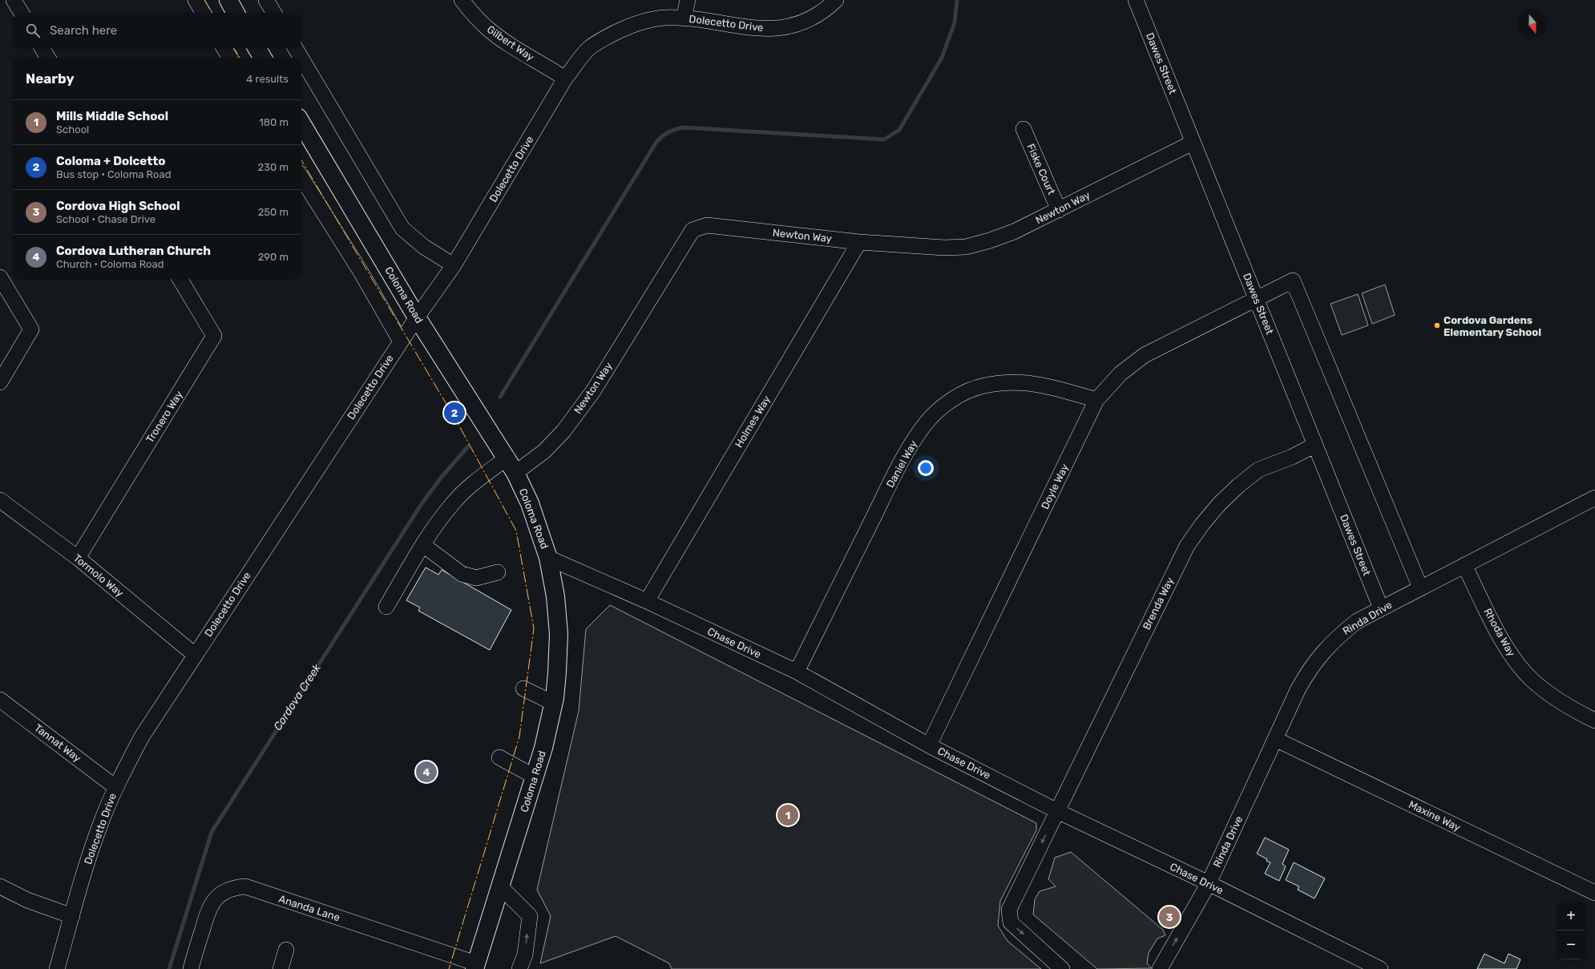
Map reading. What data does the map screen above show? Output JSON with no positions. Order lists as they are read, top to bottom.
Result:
{
  "streets": {
    "main road": ["Coloma Road"],
    "street": [
      "Dolecetto Drive",
      "Gilbert Way",
      "Dawes Street",
      "Fiske Court",
      "Newton Way",
      "Tronero Way",
      "Holmes Way",
      "Daniel Way",
      "Doyle Way",
      "Tormolo Way",
      "Brenda Way",
      "Rinda Drive",
      "Rhoda Way",
      "Chase Drive",
      "Tannat Way",
      "Maxine Way",
      "Ananda Lane"
    ]
  },
  "crossings": [
    ["Dolecetto Drive", "Gilbert Way"],
    ["Dolecetto Drive", "Coloma Road"],
    ["Dolecetto Drive", "Tormolo Way"],
    ["Dolecetto Drive", "Tannat Way"],
    ["Dawes Street", "Newton Way"],
    ["Dawes Street", "Doyle Way"],
    ["Dawes Street", "Brenda Way"],
    ["Dawes Street", "Rinda Drive"],
    ["Fiske Court", "Newton Way"],
    ["Newton Way", "Coloma Road"],
    ["Newton Way", "Holmes Way"],
    ["Coloma Road", "Chase Drive"],
    ["Coloma Road", "Ananda Lane"],
    ["Tronero Way", "Tormolo Way"],
    ["Holmes Way", "Chase Drive"],
    ["Daniel Way", "Doyle Way"],
    ["Daniel Way", "Chase Drive"],
    ["Doyle Way", "Rinda Drive"],
    ["Doyle Way", "Chase Drive"],
    ["Brenda Way", "Chase Drive"],
    ["Rinda Drive", "Rhoda Way"],
    ["Rinda Drive", "Chase Drive"],
    ["Rinda Drive", "Maxine Way"]
  ],
  "water": ["Cordova Creek"],
  "places": ["Cordova Gardens Elementary School"],
  "north": "bottom",
  "page": {
    "search": "Search here",
    "heading": ["Nearby", "4 results"],
    "list": [
      {
        "mark": "1",
        "name": "Mills Middle School",
        "note": "School",
        "value": "180 m"
      },
      {
        "mark": "2",
        "name": "Coloma + Dolcetto",
        "note": "Bus stop · Coloma Road",
        "value": "230 m"
      },
      {
        "mark": "3",
        "name": "Cordova High School",
        "note": "School · Chase Drive",
        "value": "250 m"
      },
      {
        "mark": "4",
        "name": "Cordova Lutheran Church",
        "note": "Church · Coloma Road",
        "value": "290 m"
      }
    ],
    "pins": [
      "2",
      "4",
      "1",
      "3"
    ],
    "map_buttons": ["+", "−"]
  }
}
